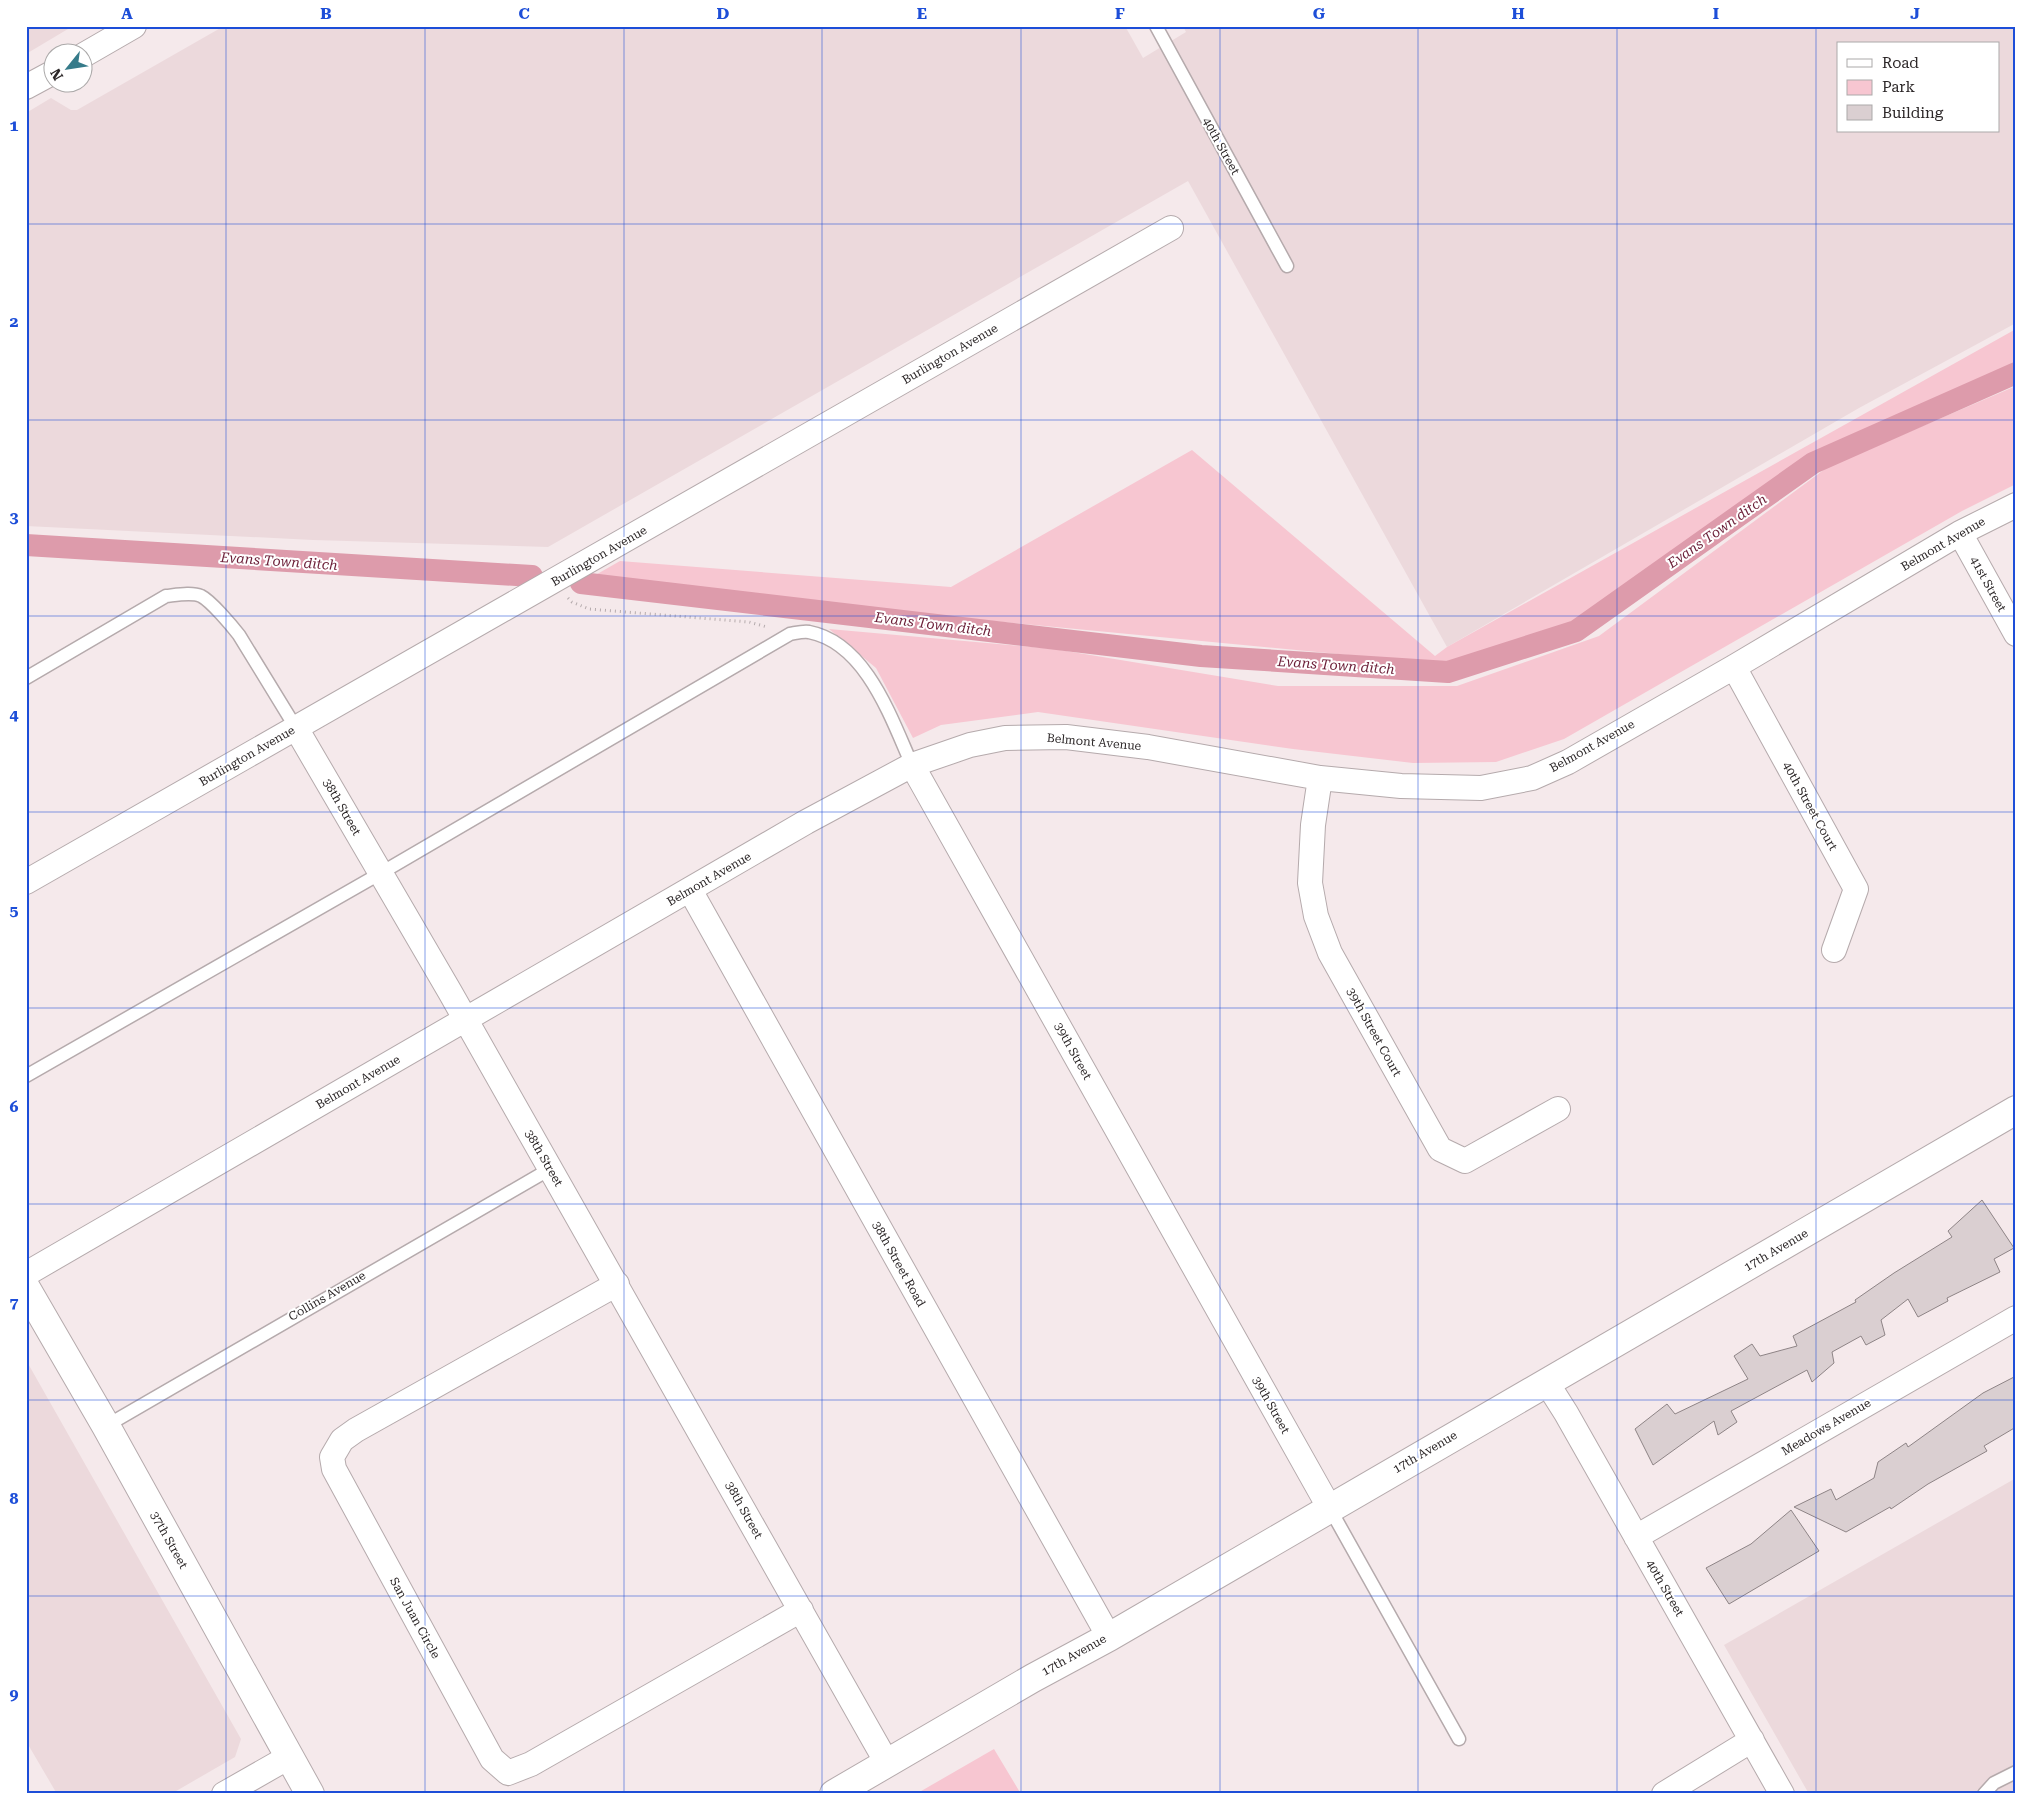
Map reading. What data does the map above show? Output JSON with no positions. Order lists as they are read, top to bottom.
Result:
{
  "streets": {
    "main road": ["17th Avenue", "37th Street"],
    "street": [
      "40th Street",
      "Burlington Avenue",
      "Belmont Avenue",
      "41st Street",
      "40th Street Court",
      "38th Street",
      "39th Street Court",
      "39th Street",
      "38th Street Road",
      "Meadows Avenue",
      "San Juan Circle"
    ],
    "lane": ["Collins Avenue"]
  },
  "crossings": [
    ["40th Street", "17th Avenue"],
    ["40th Street", "Meadows Avenue"],
    ["Burlington Avenue", "38th Street"],
    ["Belmont Avenue", "41st Street"],
    ["Belmont Avenue", "40th Street Court"],
    ["Belmont Avenue", "38th Street"],
    ["Belmont Avenue", "39th Street Court"],
    ["Belmont Avenue", "39th Street"],
    ["Belmont Avenue", "38th Street Road"],
    ["38th Street", "17th Avenue"],
    ["38th Street", "Collins Avenue"],
    ["38th Street", "San Juan Circle"],
    ["39th Street", "17th Avenue"],
    ["17th Avenue", "38th Street Road"],
    ["Collins Avenue", "37th Street"]
  ],
  "water": ["Evans Town ditch"],
  "legend": ["Road", "Park", "Building"],
  "north": "bottom left",
  "grid": {
    "columns": [
      "A",
      "B",
      "C",
      "D",
      "E",
      "F",
      "G",
      "H",
      "I",
      "J"
    ],
    "rows": [
      "1",
      "2",
      "3",
      "4",
      "5",
      "6",
      "7",
      "8",
      "9"
    ]
  }
}
